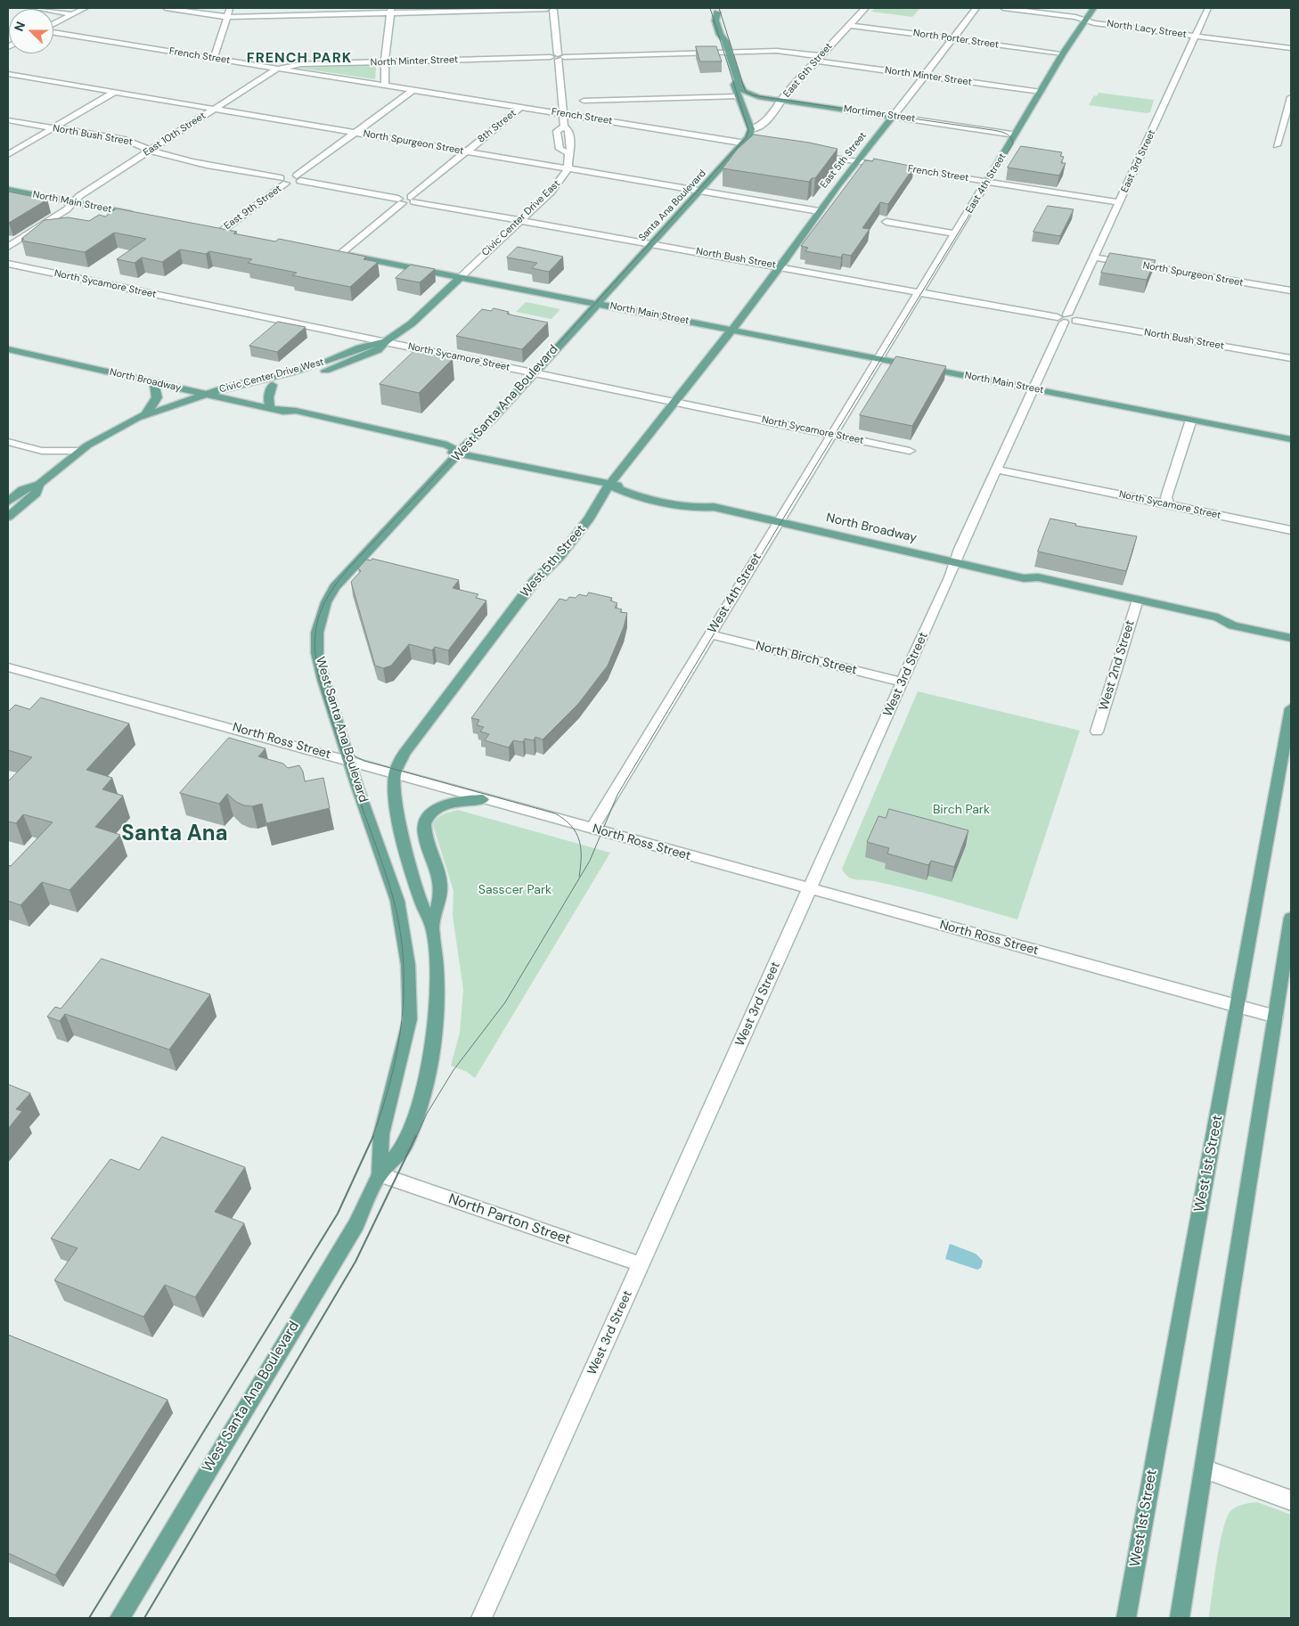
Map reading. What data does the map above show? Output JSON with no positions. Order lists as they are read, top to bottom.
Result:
{
  "streets": {
    "main road": [
      "Mortimer Street",
      "East 5th Street",
      "East 4th Street",
      "North Main Street",
      "Santa Ana Boulevard",
      "Civic Center Drive West",
      "North Broadway",
      "West Santa Ana Boulevard",
      "West 5th Street",
      "West 1st Street"
    ],
    "street": [
      "North Lacy Street",
      "North Porter Street",
      "French Street",
      "North Minter Street",
      "East 6th Street",
      "8th Street",
      "East 10th Street",
      "North Bush Street",
      "North Spurgeon Street",
      "East 3rd Street",
      "East 9th Street",
      "Civic Center Drive East",
      "North Sycamore Street",
      "West 4th Street",
      "North Birch Street",
      "West 2nd Street",
      "West 3rd Street",
      "North Ross Street",
      "North Parton Street"
    ]
  },
  "crossings": [
    ["North Lacy Street", "East 3rd Street"],
    ["North Lacy Street", "East 4th Street"],
    ["North Porter Street", "East 6th Street"],
    ["North Porter Street", "East 5th Street"],
    ["North Porter Street", "East 4th Street"],
    ["French Street", "North Minter Street"],
    ["French Street", "8th Street"],
    ["French Street", "East 10th Street"],
    ["French Street", "East 5th Street"],
    ["French Street", "East 3rd Street"],
    ["French Street", "East 4th Street"],
    ["French Street", "Santa Ana Boulevard"],
    ["French Street", "Civic Center Drive East"],
    ["North Minter Street", "East 6th Street"],
    ["North Minter Street", "East 10th Street"],
    ["North Minter Street", "East 5th Street"],
    ["North Minter Street", "East 4th Street"],
    ["North Minter Street", "Civic Center Drive East"],
    ["East 6th Street", "Mortimer Street"],
    ["East 6th Street", "Santa Ana Boulevard"],
    ["Mortimer Street", "East 5th Street"],
    ["Mortimer Street", "East 4th Street"],
    ["8th Street", "North Bush Street"],
    ["8th Street", "North Spurgeon Street"],
    ["East 10th Street", "North Bush Street"],
    ["East 10th Street", "North Spurgeon Street"],
    ["East 10th Street", "North Main Street"],
    ["North Bush Street", "East 5th Street"],
    ["North Bush Street", "East 3rd Street"],
    ["North Bush Street", "East 4th Street"],
    ["North Bush Street", "Santa Ana Boulevard"],
    ["North Bush Street", "East 9th Street"],
    ["North Bush Street", "Civic Center Drive East"],
    ["North Spurgeon Street", "East 5th Street"],
    ["North Spurgeon Street", "East 3rd Street"],
    ["North Spurgeon Street", "Santa Ana Boulevard"],
    ["North Spurgeon Street", "Civic Center Drive East"],
    ["East 5th Street", "North Main Street"],
    ["East 5th Street", "West 5th Street"],
    ["East 3rd Street", "North Main Street"],
    ["East 3rd Street", "West 3rd Street"],
    ["East 4th Street", "North Main Street"],
    ["East 4th Street", "West 4th Street"],
    ["North Main Street", "Civic Center Drive East"],
    ["North Main Street", "Civic Center Drive West"],
    ["North Main Street", "West Santa Ana Boulevard"],
    ["North Main Street", "West 5th Street"],
    ["North Main Street", "West 4th Street"],
    ["North Main Street", "West 3rd Street"],
    ["Santa Ana Boulevard", "West Santa Ana Boulevard"],
    ["Civic Center Drive East", "Civic Center Drive West"],
    ["North Sycamore Street", "Civic Center Drive West"],
    ["North Sycamore Street", "West Santa Ana Boulevard"],
    ["North Sycamore Street", "West 5th Street"],
    ["North Sycamore Street", "West 4th Street"],
    ["North Sycamore Street", "West 3rd Street"],
    ["Civic Center Drive West", "North Broadway"],
    ["North Broadway", "West Santa Ana Boulevard"],
    ["North Broadway", "West 5th Street"],
    ["North Broadway", "West 4th Street"],
    ["North Broadway", "West 2nd Street"],
    ["North Broadway", "West 3rd Street"],
    ["West Santa Ana Boulevard", "West 5th Street"],
    ["West Santa Ana Boulevard", "North Ross Street"],
    ["West Santa Ana Boulevard", "North Parton Street"],
    ["West 5th Street", "North Ross Street"],
    ["West 4th Street", "North Birch Street"],
    ["West 4th Street", "North Ross Street"],
    ["North Birch Street", "West 3rd Street"],
    ["West 3rd Street", "North Ross Street"],
    ["West 3rd Street", "North Parton Street"],
    ["North Ross Street", "West 1st Street"]
  ],
  "districts": ["FRENCH PARK", "Santa Ana"],
  "parks": ["Birch Park", "Sasscer Park"],
  "north": "left"
}
